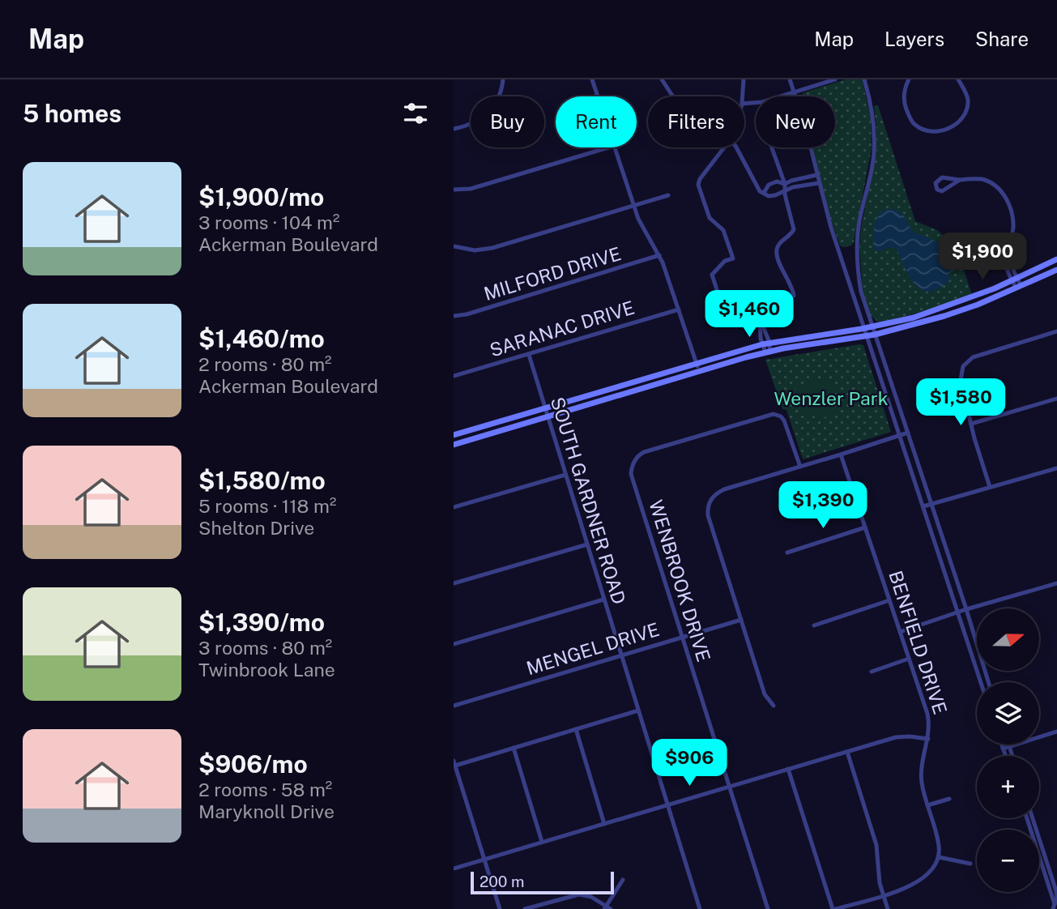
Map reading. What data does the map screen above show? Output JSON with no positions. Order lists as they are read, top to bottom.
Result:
{
  "streets": {
    "street": [
      "MILFORD DRIVE",
      "SARANAC DRIVE",
      "SOUTH GARDNER ROAD",
      "WENBROOK DRIVE",
      "BENFIELD DRIVE",
      "MENGEL DRIVE"
    ]
  },
  "crossings": [
    ["SARANAC DRIVE", "SOUTH GARDNER ROAD"],
    ["SOUTH GARDNER ROAD", "MENGEL DRIVE"],
    ["WENBROOK DRIVE", "MENGEL DRIVE"]
  ],
  "parks": ["Wenzler Park"],
  "scale_bar": "200 m",
  "north": "right",
  "page": {
    "header": "Map",
    "nav": ["Map", "Layers", "Share"],
    "heading": "5 homes",
    "chip": [
      "Buy",
      "Rent",
      "Filters",
      "New"
    ],
    "list": [
      {
        "name": "$1,900/mo",
        "note": "3 rooms · 104 m² · Ackerman Boulevard"
      },
      {
        "name": "$1,460/mo",
        "note": "2 rooms · 80 m² · Ackerman Boulevard"
      },
      {
        "name": "$1,580/mo",
        "note": "5 rooms · 118 m² · Shelton Drive"
      },
      {
        "name": "$1,390/mo",
        "note": "3 rooms · 80 m² · Twinbrook Lane"
      },
      {
        "name": "$906/mo",
        "note": "2 rooms · 58 m² · Maryknoll Drive"
      }
    ],
    "price": [
      "$1,900",
      "$1,460",
      "$1,580",
      "$1,390",
      "$906"
    ],
    "map_buttons": ["+", "−"],
    "scale": "200 m"
  }
}
